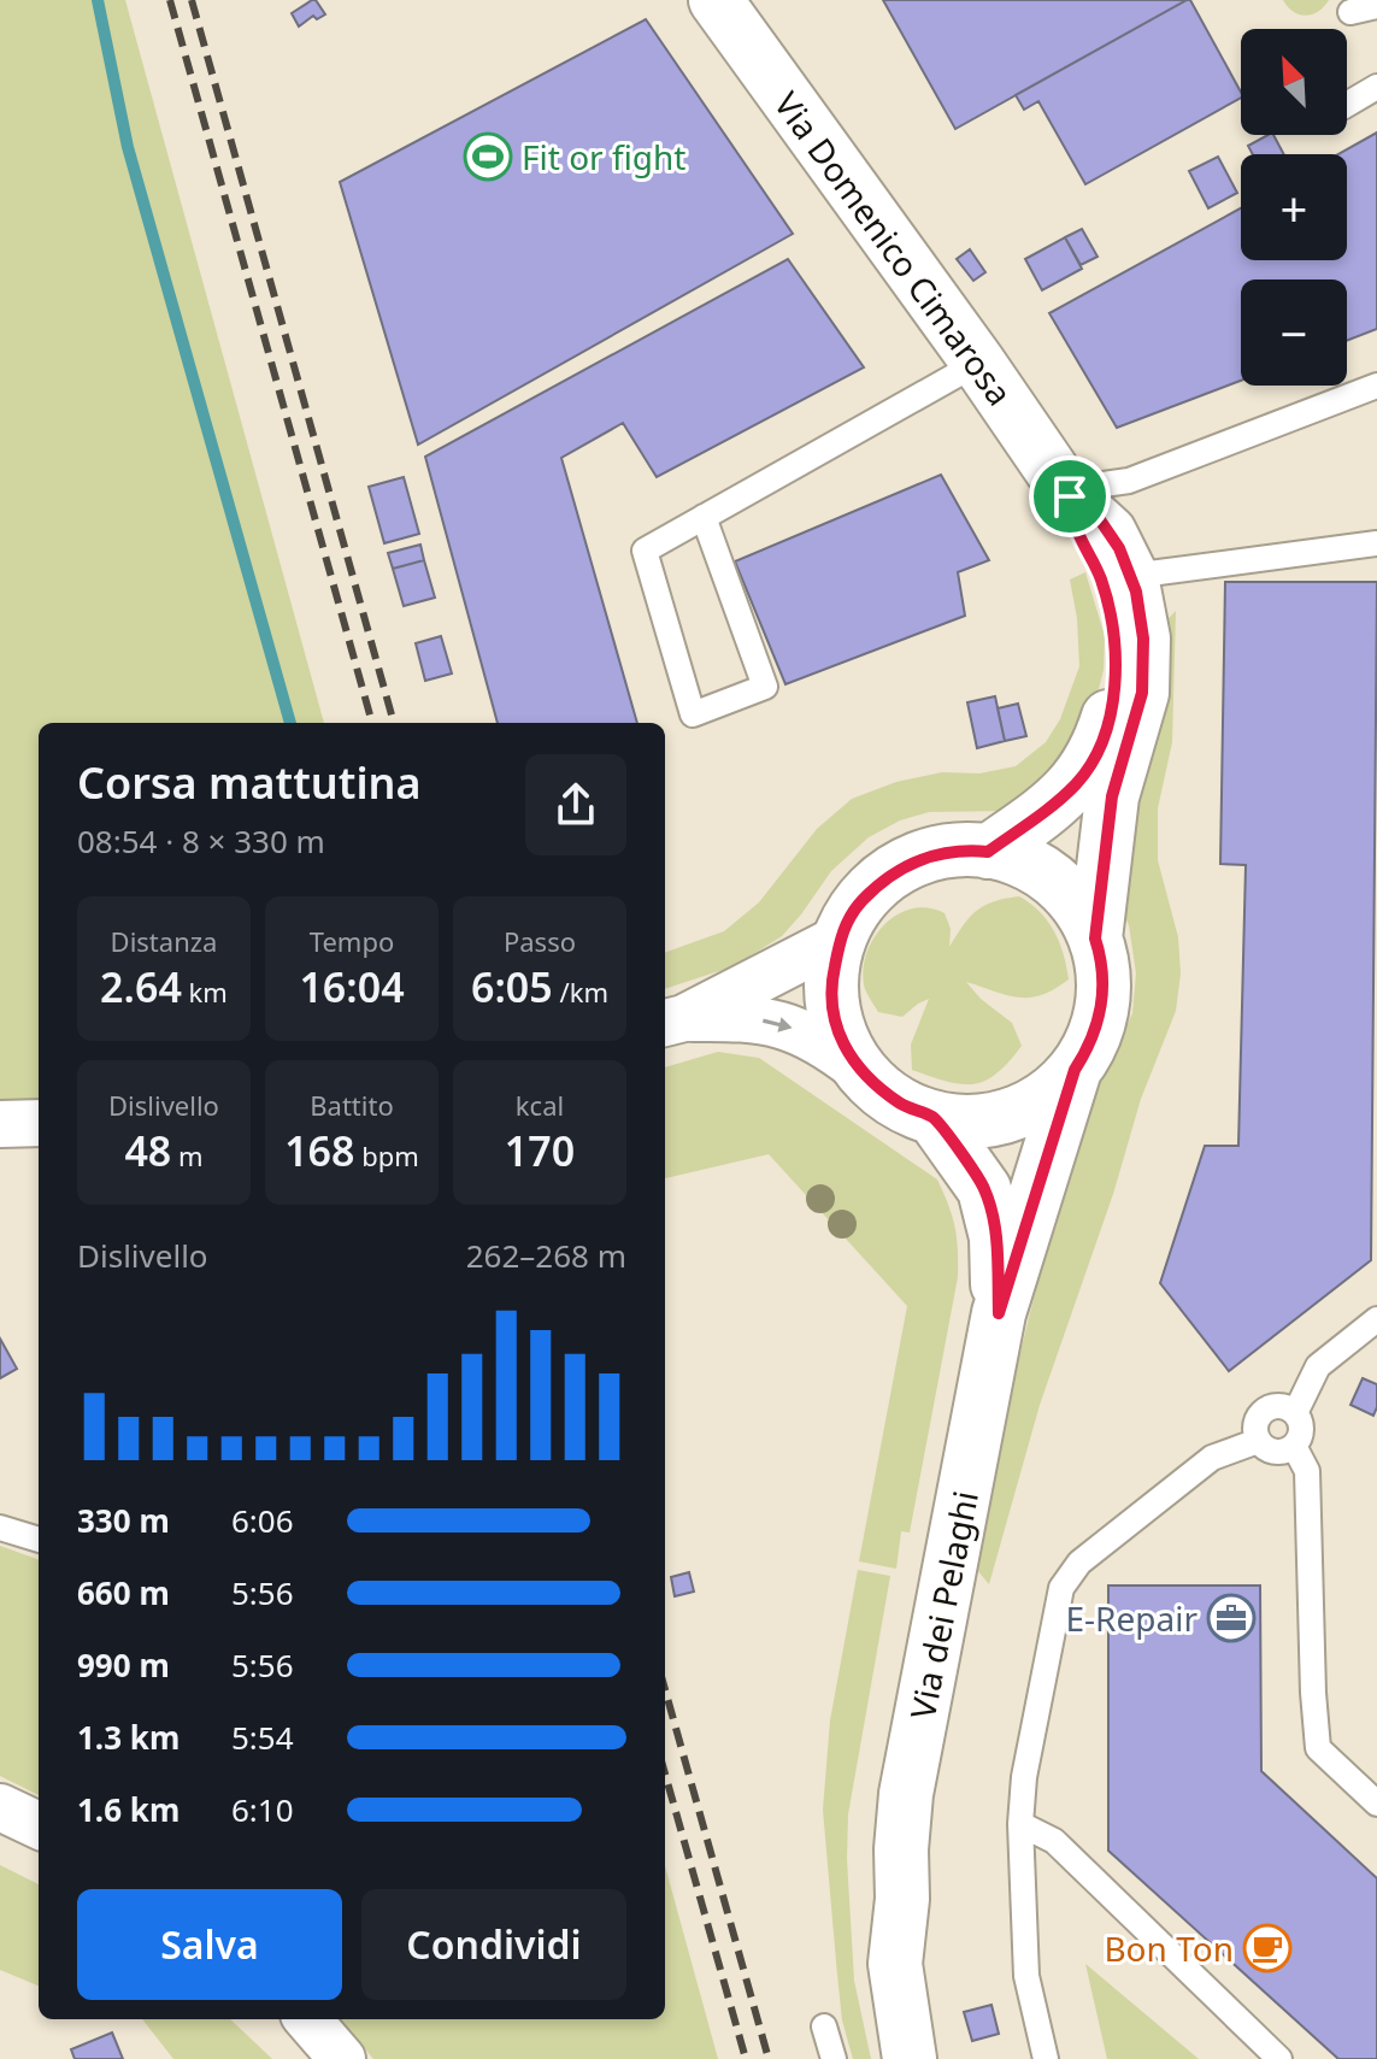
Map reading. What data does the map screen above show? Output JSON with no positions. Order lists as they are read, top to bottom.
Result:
{
  "streets": {
    "street": ["Via Domenico Cimarosa", "Via dei Pelaghi"]
  },
  "crossings": [
    ["Via Domenico Cimarosa", "Via dei Pelaghi"]
  ],
  "places": {
    "sports": ["Fit or fight"],
    "office": ["E-Repair"],
    "cafe": ["Bon Ton"]
  },
  "north": "top left",
  "page": {
    "map_buttons": ["+", "−"],
    "heading": ["Corsa mattutina", "08:54 · 8 × 330 m"],
    "stats": [
      ["Distanza", "2.64 km"],
      ["Tempo", "16:04"],
      ["Passo", "6:05 /km"],
      ["Dislivello", "48 m"],
      ["Battito", "168 bpm"],
      ["kcal", "170"]
    ],
    "chart": ["Dislivello", "262–268 m"],
    "list": [
      {
        "name": "330 m",
        "note": "6:06"
      },
      {
        "name": "660 m",
        "note": "5:56"
      },
      {
        "name": "990 m",
        "note": "5:56"
      },
      {
        "name": "1.3 km",
        "note": "5:54"
      },
      {
        "name": "1.6 km",
        "note": "6:10"
      }
    ],
    "buttons": ["Salva", "Condividi"]
  }
}
